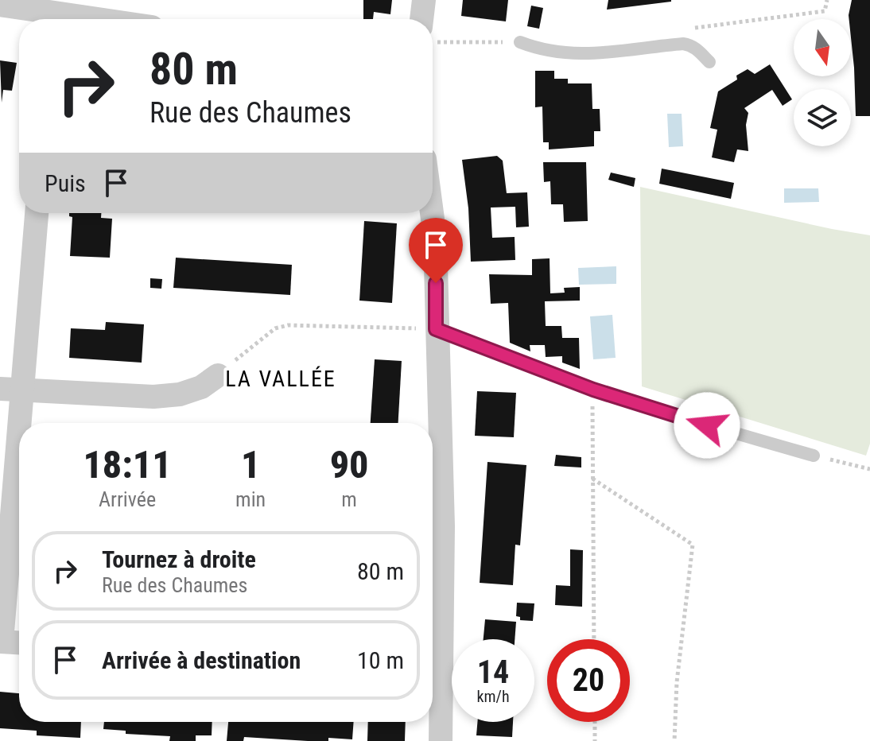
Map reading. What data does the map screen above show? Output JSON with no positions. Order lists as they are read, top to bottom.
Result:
{
  "districts": ["LA VALLÉE"],
  "north": "bottom",
  "page": {
    "turn": ["80 m", "Rue des Chaumes"],
    "then": "Puis",
    "eta": [
      "18:11",
      "Arrivée",
      "1",
      "min",
      "90",
      "m"
    ],
    "list": [
      {
        "name": "Tournez à droite",
        "note": "Rue des Chaumes",
        "value": "80 m"
      },
      {
        "name": "Arrivée à destination",
        "value": "10 m"
      }
    ],
    "speed": "14 km/h",
    "limit": "20"
  }
}
